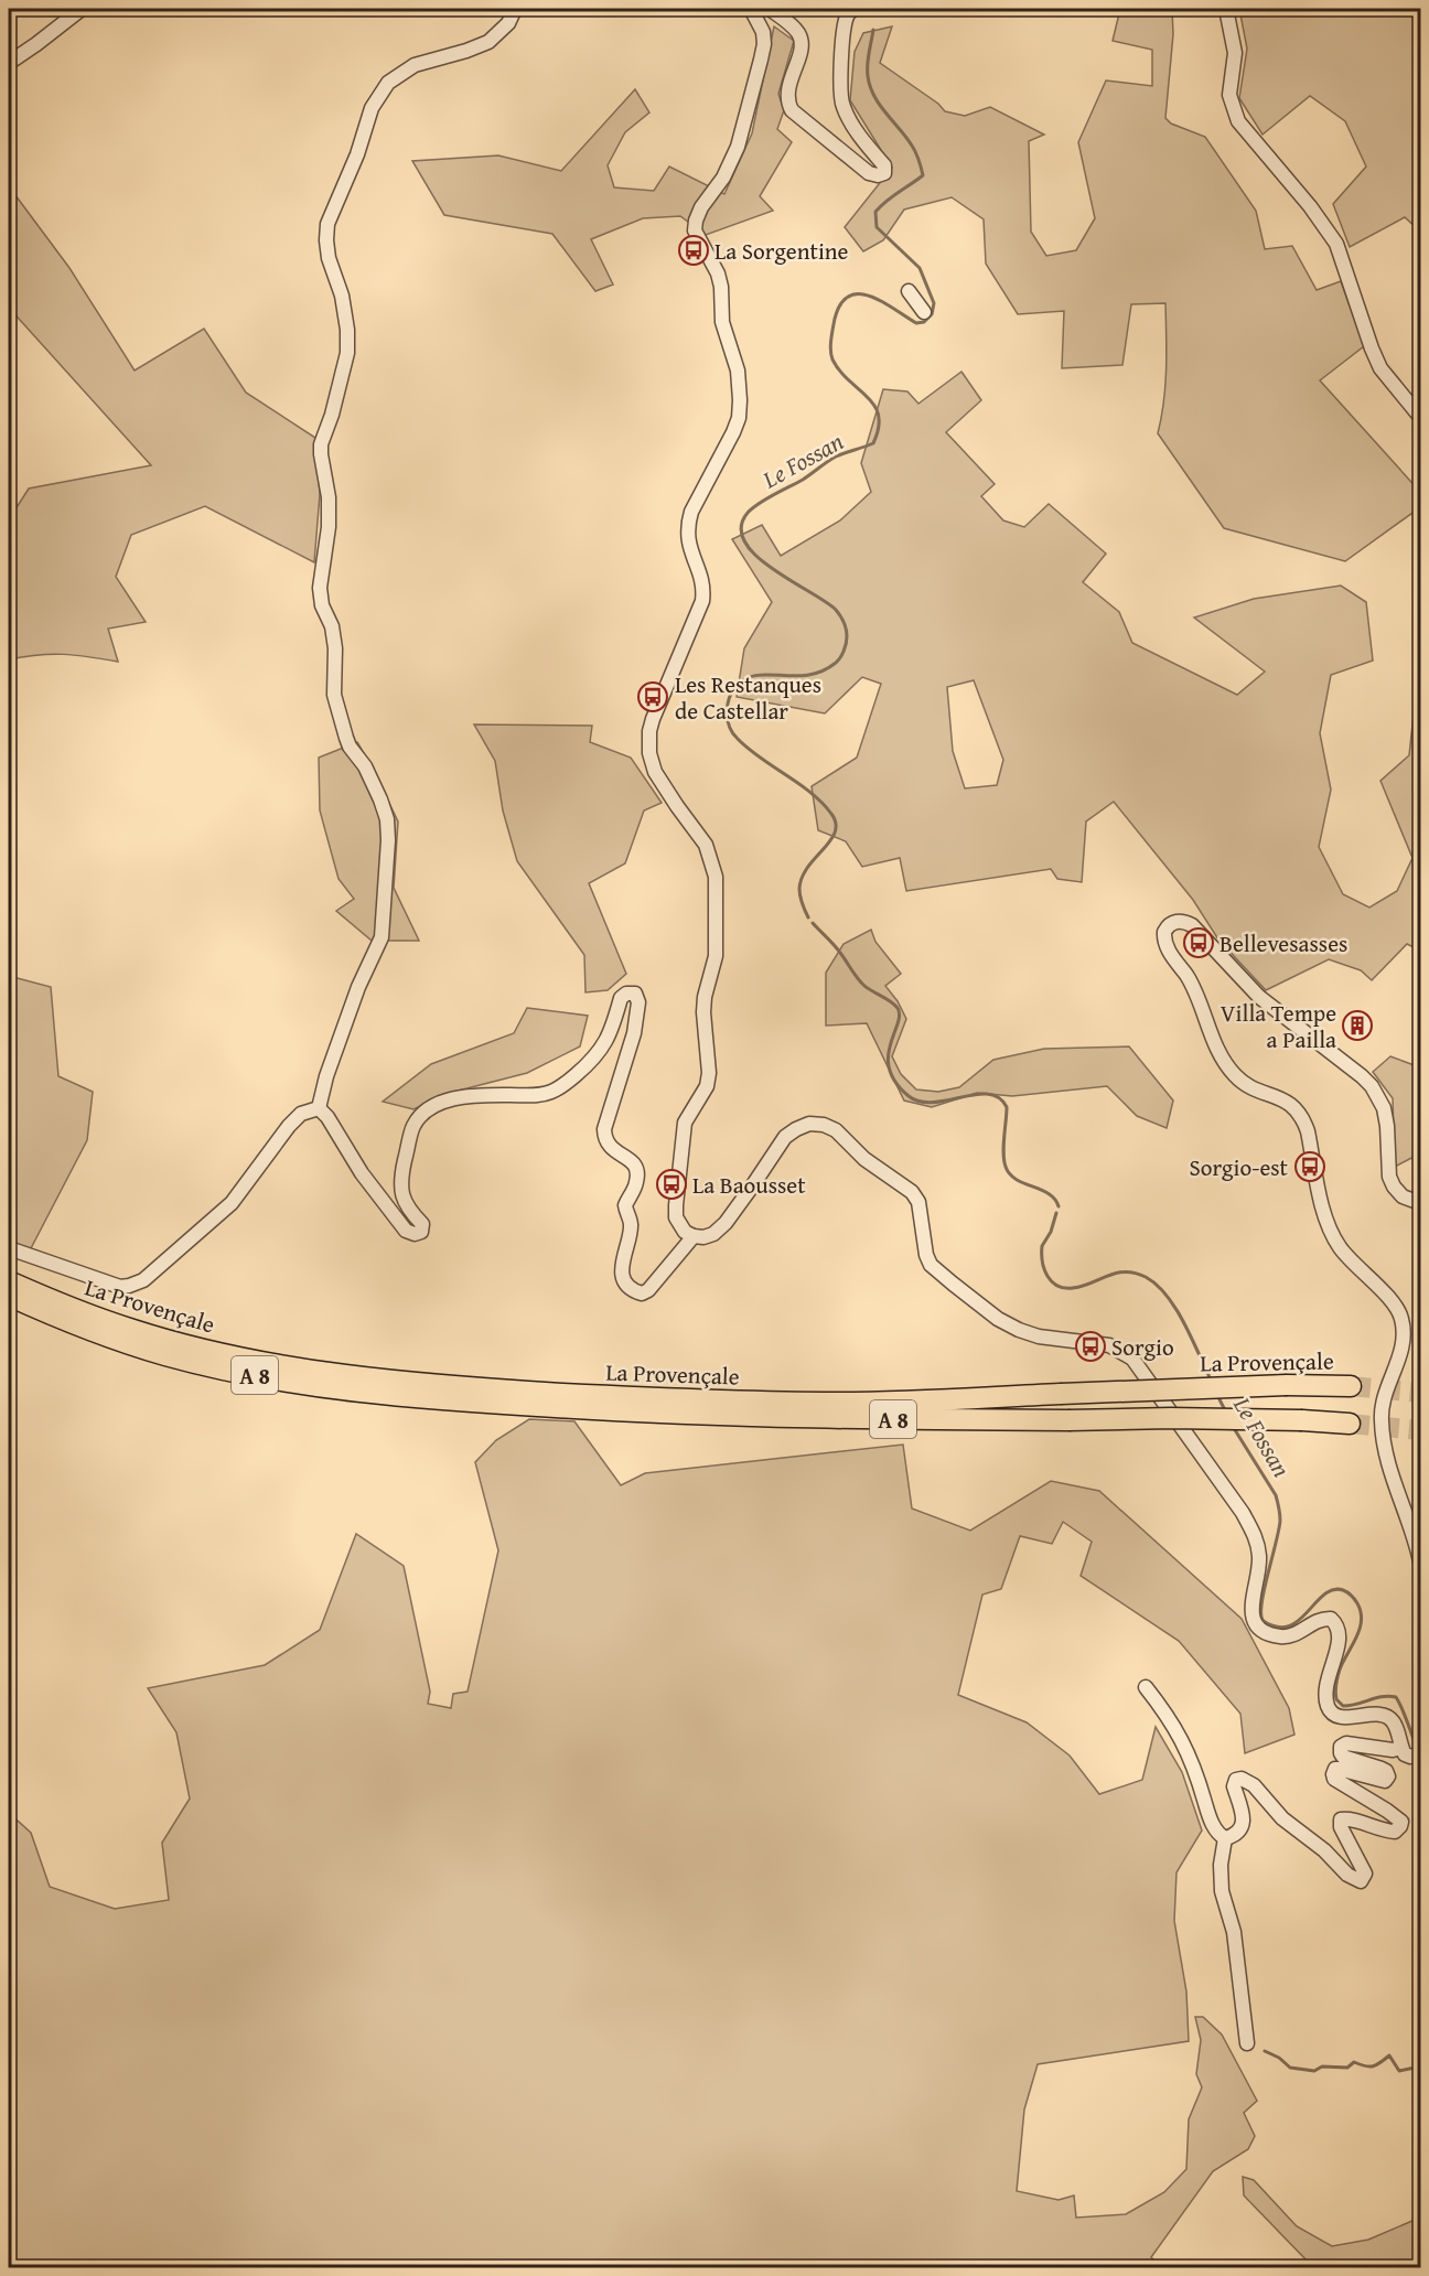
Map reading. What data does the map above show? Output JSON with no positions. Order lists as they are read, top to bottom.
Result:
{
  "streets": {
    "highway": ["La Provençale", "A 8"]
  },
  "water": ["Le Fossan"],
  "places": {
    "bus stop": [
      "La Sorgentine",
      "Les Restanques de Castellar",
      "Bellevesasses",
      "Sorgio-est",
      "La Baousset",
      "Sorgio"
    ],
    "building": ["Villa Tempe a Pailla"]
  }
}
